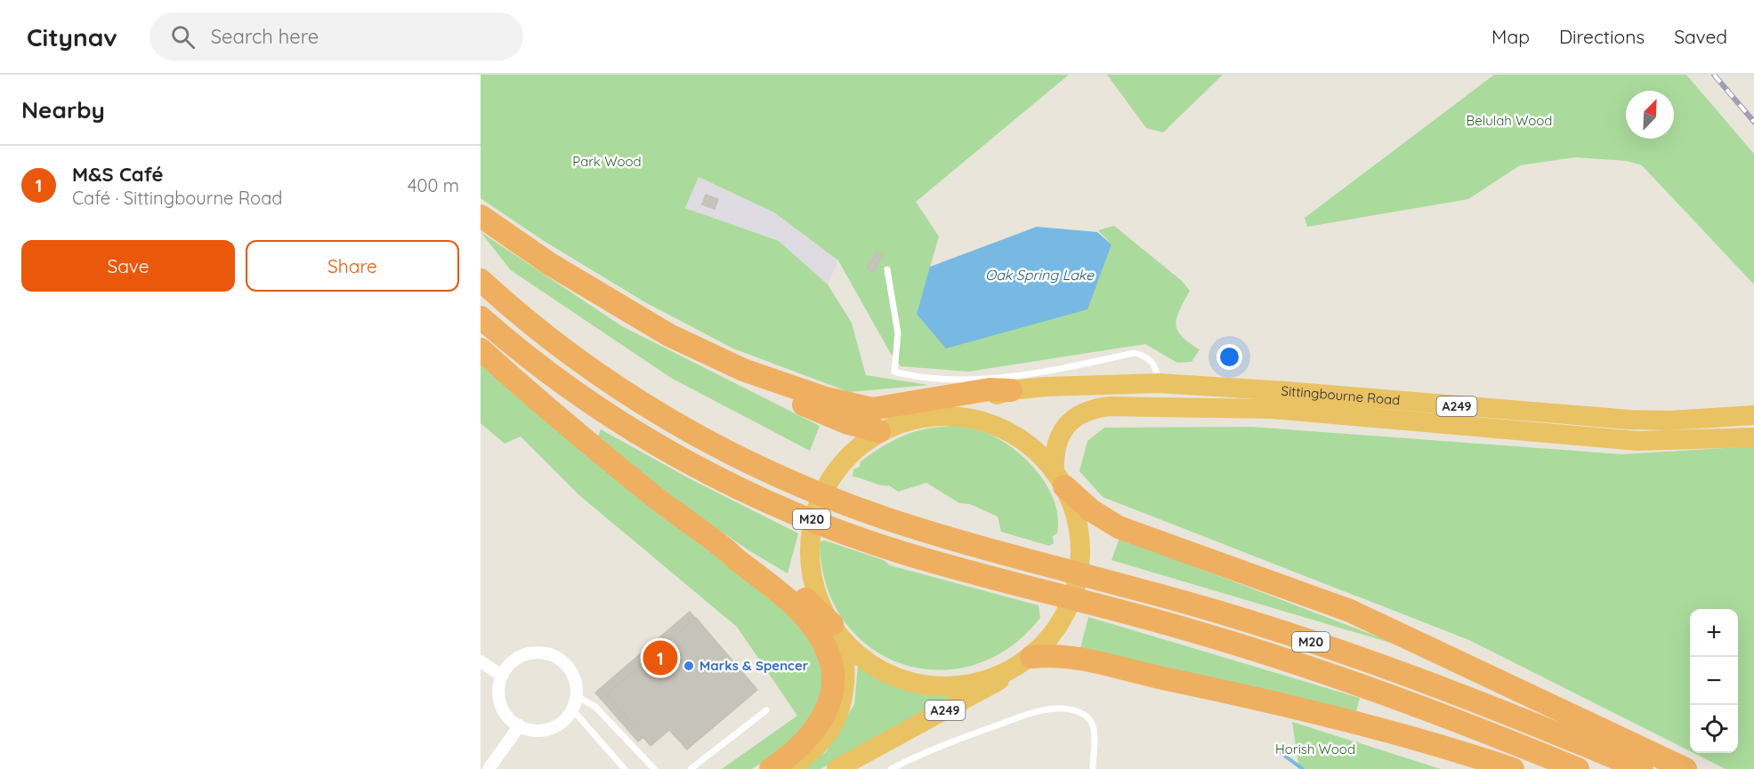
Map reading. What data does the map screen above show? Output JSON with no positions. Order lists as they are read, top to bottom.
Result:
{
  "streets": {
    "highway": ["Sittingbourne Road", "A249", "M20"]
  },
  "water": ["Oak Spring Lake"],
  "parks": ["Belulah Wood", "Park Wood", "Horish Wood"],
  "places": ["Marks & Spencer"],
  "north": "top right",
  "page": {
    "header": "Citynav",
    "search": "Search here",
    "nav": ["Map", "Directions", "Saved"],
    "heading": "Nearby",
    "list": [
      {
        "mark": "1",
        "name": "M&S Café",
        "note": "Café · Sittingbourne Road",
        "value": "400 m"
      }
    ],
    "buttons": ["Save", "Share"],
    "map_buttons": ["+", "−"],
    "pins": "1"
  }
}
